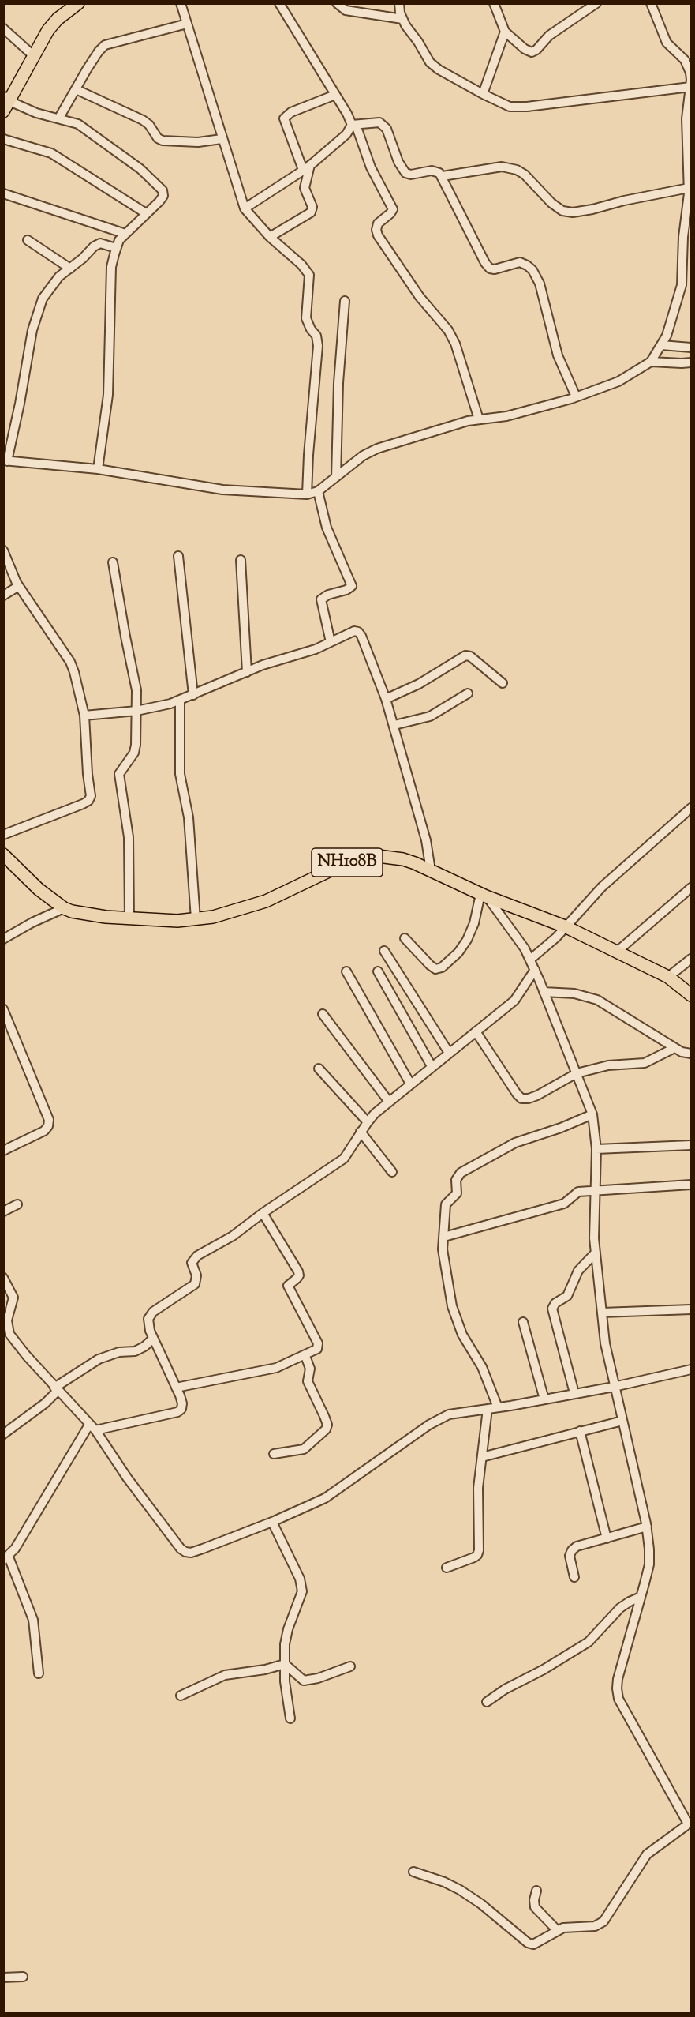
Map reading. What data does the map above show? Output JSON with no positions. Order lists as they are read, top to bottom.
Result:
{
  "streets": {
    "highway": ["NH108B"]
  }
}
